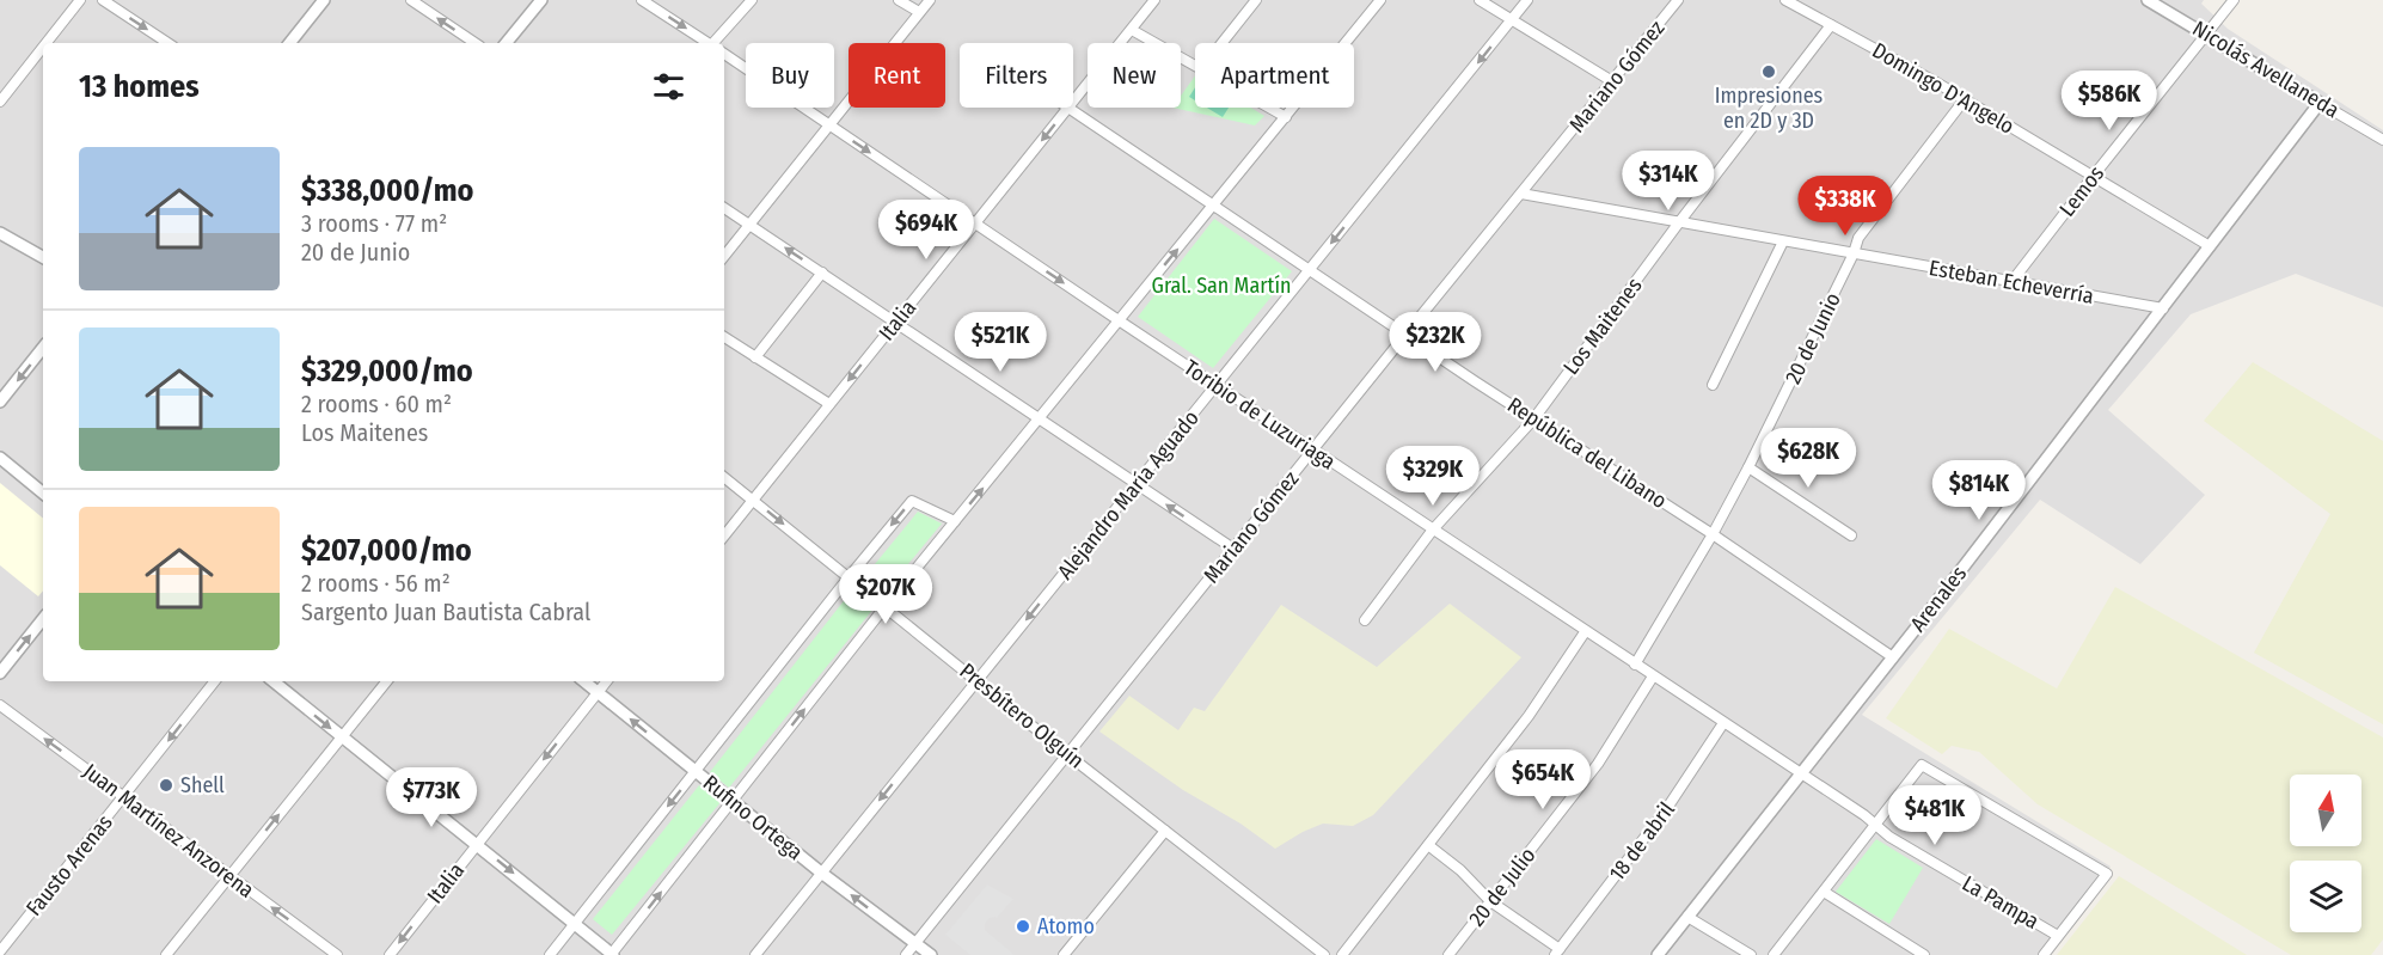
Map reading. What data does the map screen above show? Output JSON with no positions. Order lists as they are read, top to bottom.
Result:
{
  "streets": {
    "street": [
      "Nicolás Avellaneda",
      "Mariano Gómez",
      "Domingo D'Angelo",
      "Lemos",
      "Esteban Echeverría",
      "Italia",
      "Los Maitenes",
      "20 de Junio",
      "Toribio de Luzuriaga",
      "República del Libano",
      "Alejandro María Aguado",
      "Arenales",
      "Presbítero Olguín",
      "Rufino Ortega",
      "Juan Martínez Anzorena",
      "18 de abril",
      "Fausto Arenas",
      "20 de Julio",
      "La Pampa"
    ]
  },
  "crossings": [
    ["Nicolás Avellaneda", "Lemos"],
    ["Nicolás Avellaneda", "Arenales"],
    ["Mariano Gómez", "Esteban Echeverría"],
    ["Mariano Gómez", "Toribio de Luzuriaga"],
    ["Mariano Gómez", "República del Libano"],
    ["Mariano Gómez", "Presbítero Olguín"],
    ["Mariano Gómez", "Rufino Ortega"],
    ["Domingo D'Angelo", "Lemos"],
    ["Domingo D'Angelo", "Los Maitenes"],
    ["Domingo D'Angelo", "20 de Junio"],
    ["Domingo D'Angelo", "Arenales"],
    ["Lemos", "Esteban Echeverría"],
    ["Esteban Echeverría", "Los Maitenes"],
    ["Esteban Echeverría", "20 de Junio"],
    ["Esteban Echeverría", "Arenales"],
    ["Italia", "Toribio de Luzuriaga"],
    ["Italia", "República del Libano"],
    ["Italia", "Presbítero Olguín"],
    ["Italia", "Rufino Ortega"],
    ["Los Maitenes", "Toribio de Luzuriaga"],
    ["Los Maitenes", "República del Libano"],
    ["20 de Junio", "Toribio de Luzuriaga"],
    ["20 de Junio", "República del Libano"],
    ["Toribio de Luzuriaga", "Alejandro María Aguado"],
    ["Toribio de Luzuriaga", "Arenales"],
    ["Toribio de Luzuriaga", "18 de abril"],
    ["Toribio de Luzuriaga", "20 de Julio"],
    ["Toribio de Luzuriaga", "La Pampa"],
    ["República del Libano", "Alejandro María Aguado"],
    ["República del Libano", "Arenales"],
    ["Alejandro María Aguado", "Presbítero Olguín"],
    ["Alejandro María Aguado", "Rufino Ortega"],
    ["Arenales", "La Pampa"],
    ["Juan Martínez Anzorena", "Fausto Arenas"]
  ],
  "one_way": [
    "Italia",
    "Alejandro María Aguado",
    "Rufino Ortega",
    "Juan Martínez Anzorena",
    "Fausto Arenas"
  ],
  "parks": ["Gral. San Martín"],
  "places": ["Impresiones en 2D y 3D", "Shell", "Atomo"],
  "north": "top",
  "page": {
    "chip": [
      "Buy",
      "Rent",
      "Filters",
      "New",
      "Apartment"
    ],
    "heading": "13 homes",
    "price": [
      "$586K",
      "$314K",
      "$338K",
      "$694K",
      "$521K",
      "$232K",
      "$628K",
      "$329K",
      "$814K",
      "$207K",
      "$654K",
      "$773K",
      "$481K"
    ],
    "list": [
      {
        "name": "$338,000/mo",
        "note": "3 rooms · 77 m² · 20 de Junio"
      },
      {
        "name": "$329,000/mo",
        "note": "2 rooms · 60 m² · Los Maitenes"
      },
      {
        "name": "$207,000/mo",
        "note": "2 rooms · 56 m² · Sargento Juan Bautista Cabral"
      }
    ]
  }
}
